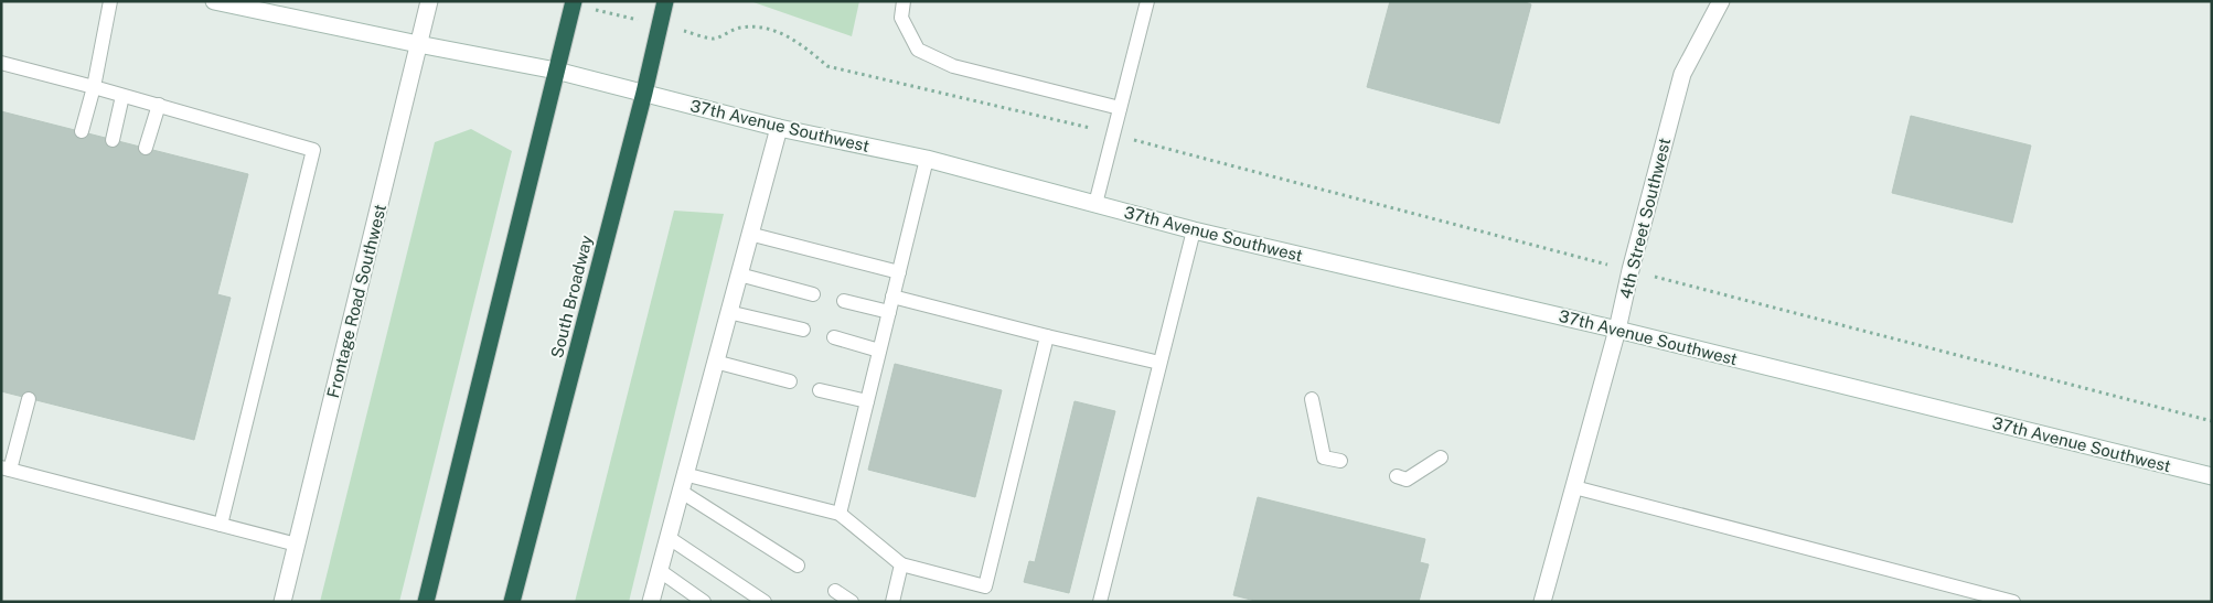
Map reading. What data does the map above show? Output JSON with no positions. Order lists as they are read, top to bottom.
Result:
{
  "streets": {
    "highway": ["South Broadway"],
    "street": ["37th Avenue Southwest", "4th Street Southwest", "Frontage Road Southwest"]
  },
  "crossings": [
    ["37th Avenue Southwest", "4th Street Southwest"],
    ["37th Avenue Southwest", "South Broadway"],
    ["37th Avenue Southwest", "Frontage Road Southwest"]
  ]
}
